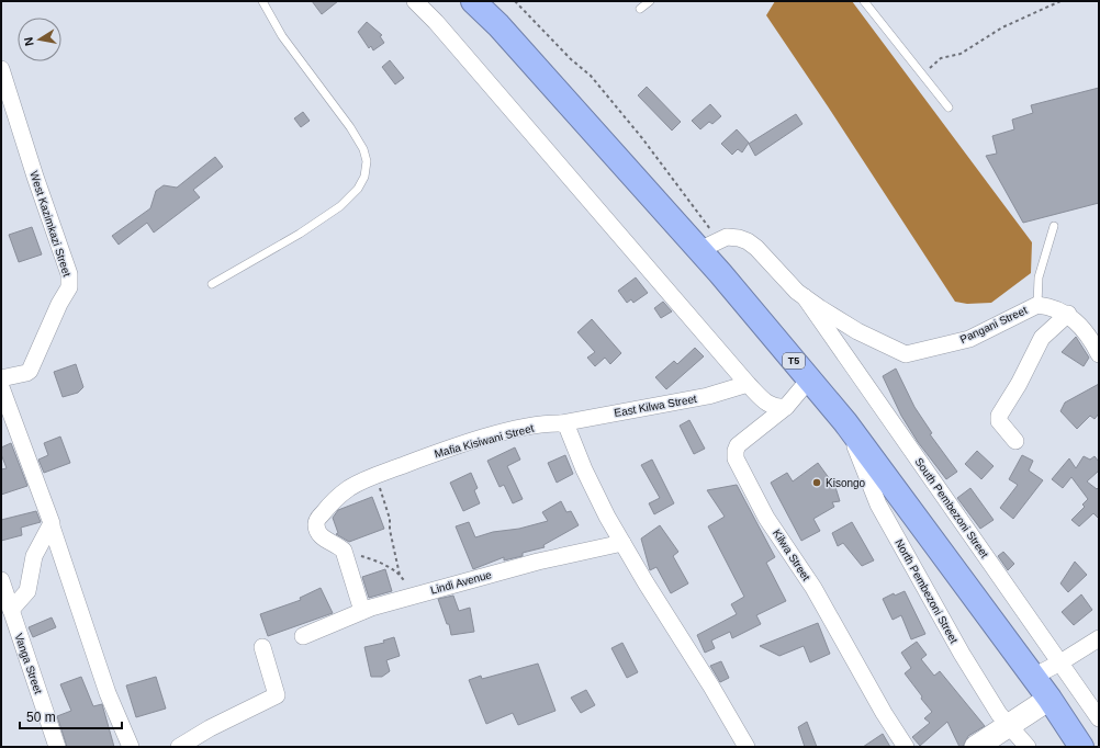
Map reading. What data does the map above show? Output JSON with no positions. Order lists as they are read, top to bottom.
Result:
{
  "streets": {
    "highway": ["T5"],
    "street": [
      "West Kazimkazi Street",
      "Pangani Street",
      "East Kilwa Street",
      "Mafia Kisiwani Street",
      "South Pembezoni Street",
      "Kilwa Street",
      "Lindi Avenue",
      "North Pembezoni Street",
      "Vanga Street"
    ]
  },
  "crossings": [
    ["Pangani Street", "T5"],
    ["Pangani Street", "South Pembezoni Street"],
    ["T5", "Kilwa Street"],
    ["T5", "North Pembezoni Street"],
    ["East Kilwa Street", "Mafia Kisiwani Street"]
  ],
  "places": ["Kisongo"],
  "scale_bar": "50 m",
  "north": "left"
}
